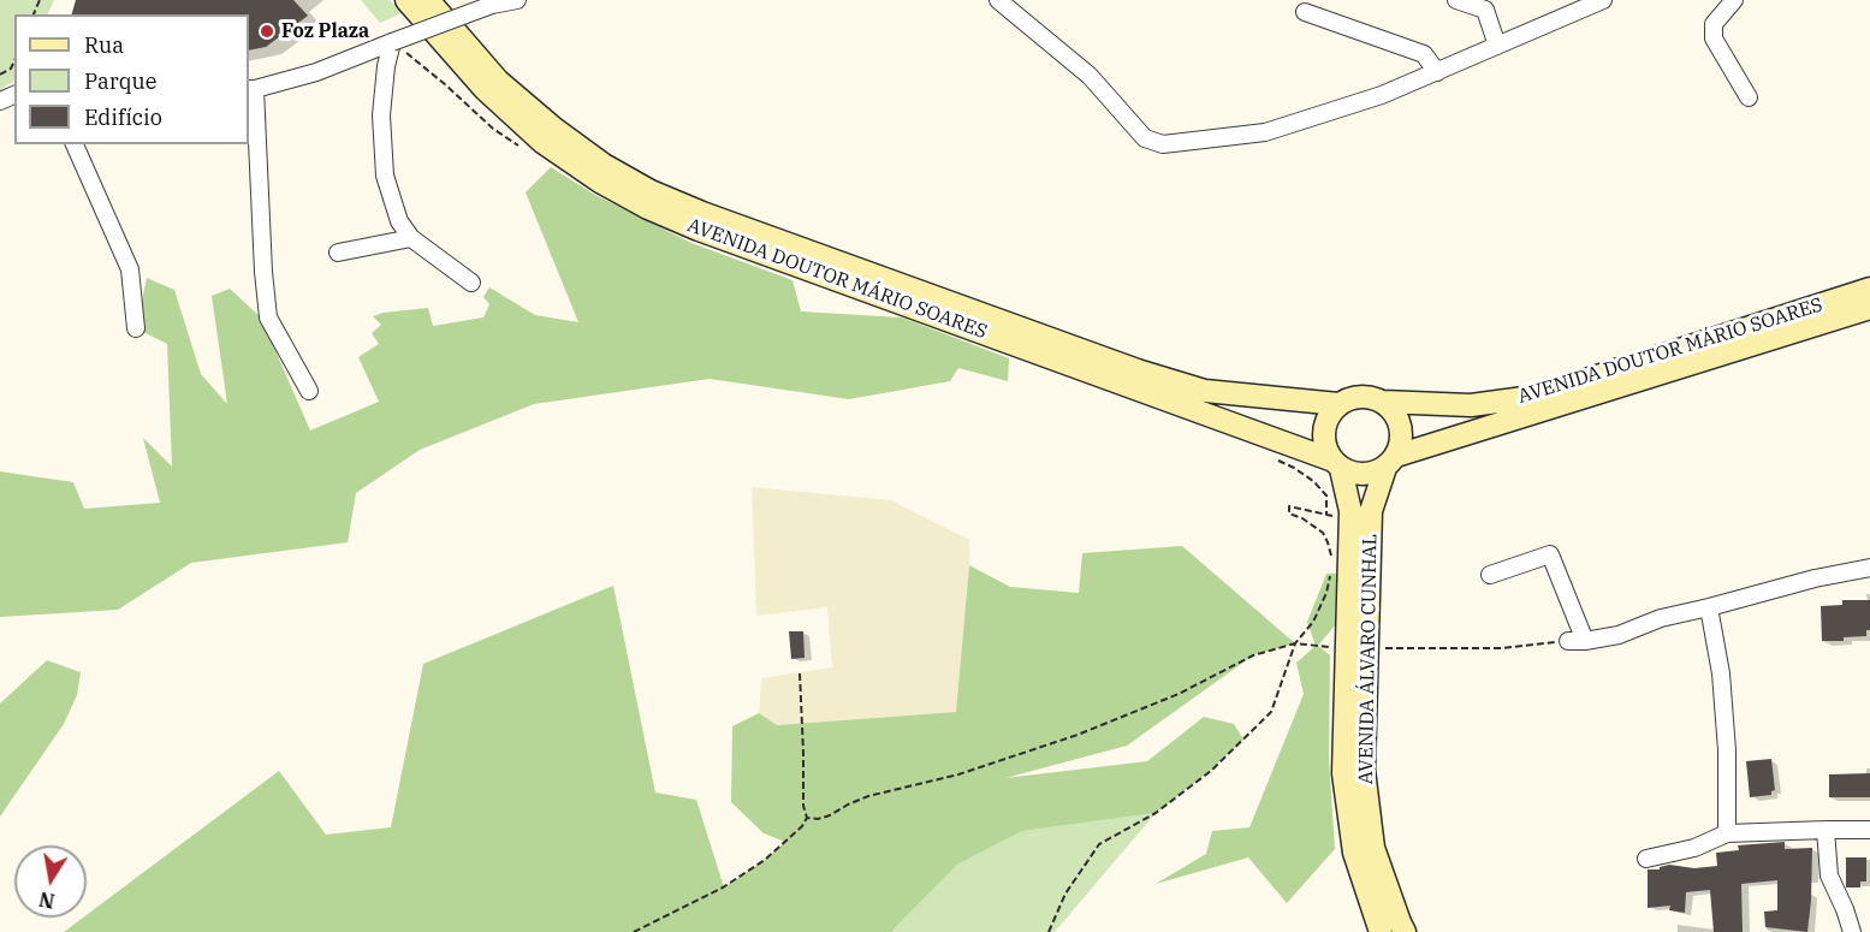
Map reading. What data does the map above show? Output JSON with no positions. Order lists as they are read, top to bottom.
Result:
{
  "streets": {
    "main road": ["AVENIDA DOUTOR MÁRIO SOARES", "AVENIDA ÁLVARO CUNHAL"]
  },
  "crossings": [
    ["AVENIDA DOUTOR MÁRIO SOARES", "AVENIDA ÁLVARO CUNHAL"]
  ],
  "places": ["Foz Plaza"],
  "legend": ["Rua", "Parque", "Edifício"],
  "north": "bottom"
}
